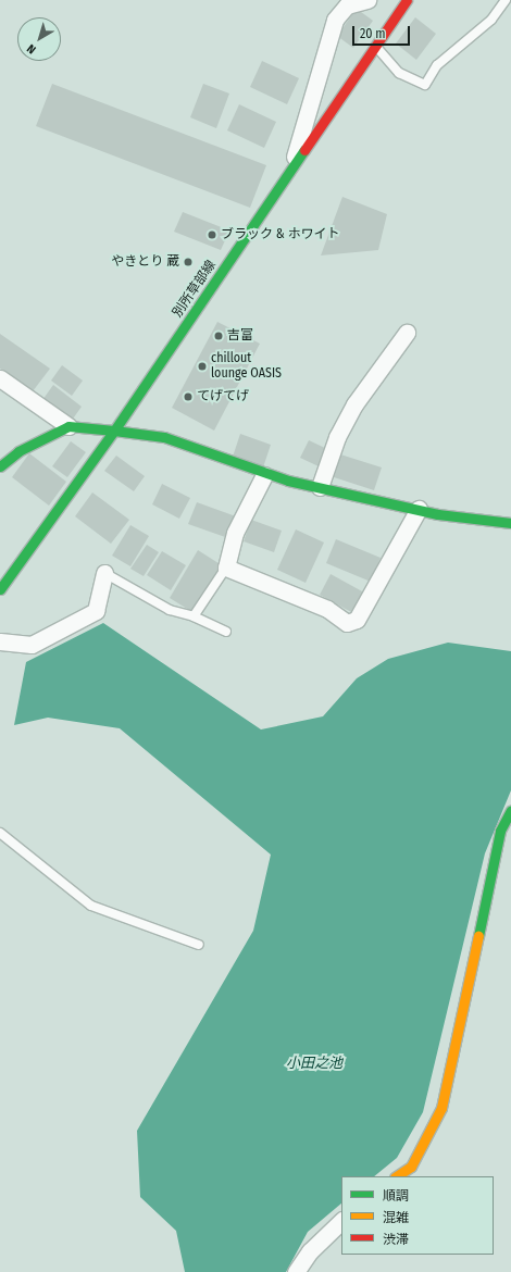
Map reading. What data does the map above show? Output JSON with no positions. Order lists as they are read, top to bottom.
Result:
{
  "streets": {
    "street": ["別所草部線"]
  },
  "water": ["小田之池"],
  "places": [
    "ブラック & ホワイト",
    "やきとり 蔵",
    "吉富",
    "chillout lounge OASIS",
    "てげてげ"
  ],
  "legend": ["順調", "混雑", "渋滞"],
  "scale_bar": "20 m",
  "north": "bottom left"
}
